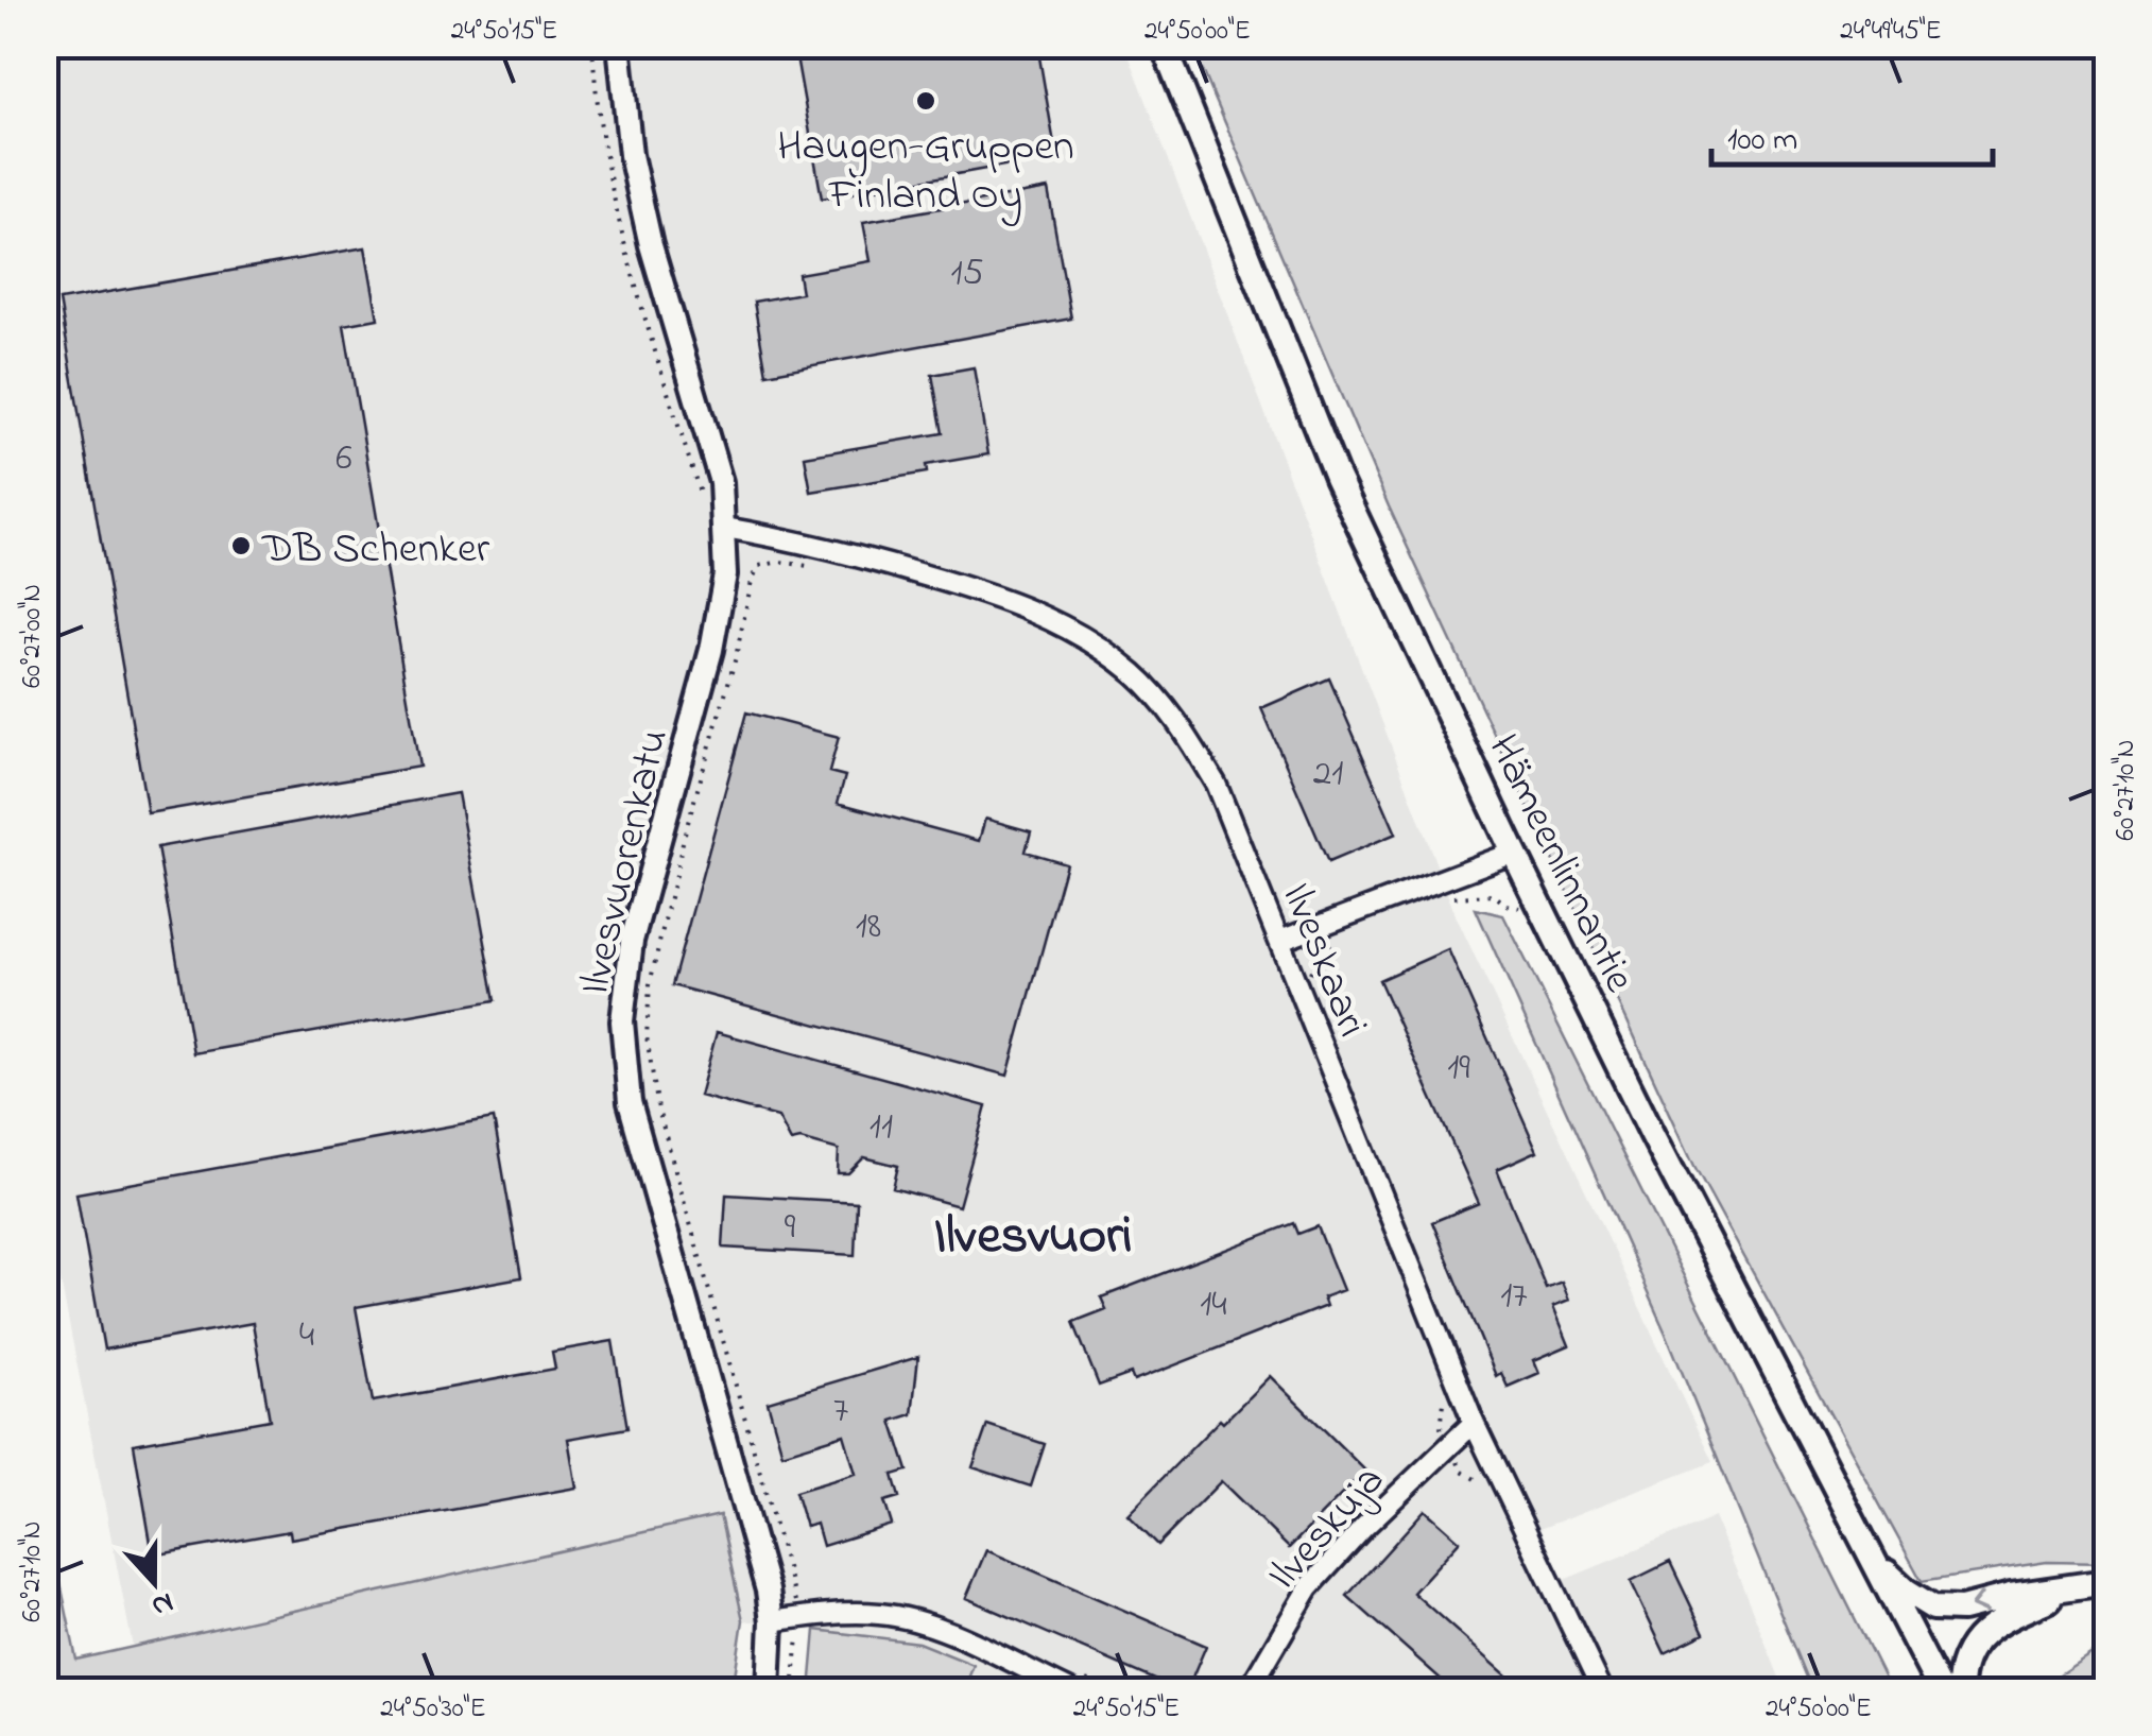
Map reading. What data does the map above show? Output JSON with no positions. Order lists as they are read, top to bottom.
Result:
{
  "streets": {
    "main road": ["Hämeenlinnantie"],
    "street": ["Ilvesvuorenkatu", "Ilveskaari", "Ilveskuja"]
  },
  "crossings": [
    ["Ilvesvuorenkatu", "Ilveskaari"],
    ["Ilveskaari", "Ilveskuja"]
  ],
  "districts": ["Ilvesvuori"],
  "places": ["Haugen-Gruppen Finland Oy", "DB Schenker"],
  "house_numbers": [
    "15",
    "6",
    "21",
    "18",
    "19",
    "11",
    "9",
    "17",
    "14",
    "4",
    "7"
  ],
  "scale_bar": "100 m",
  "north": "bottom",
  "coordinates": [
    "24°50'15\"E",
    "24°50'00\"E",
    "24°49'45\"E",
    "60°27'00\"N",
    "60°27'10\"N",
    "24°50'30\"E"
  ]
}
